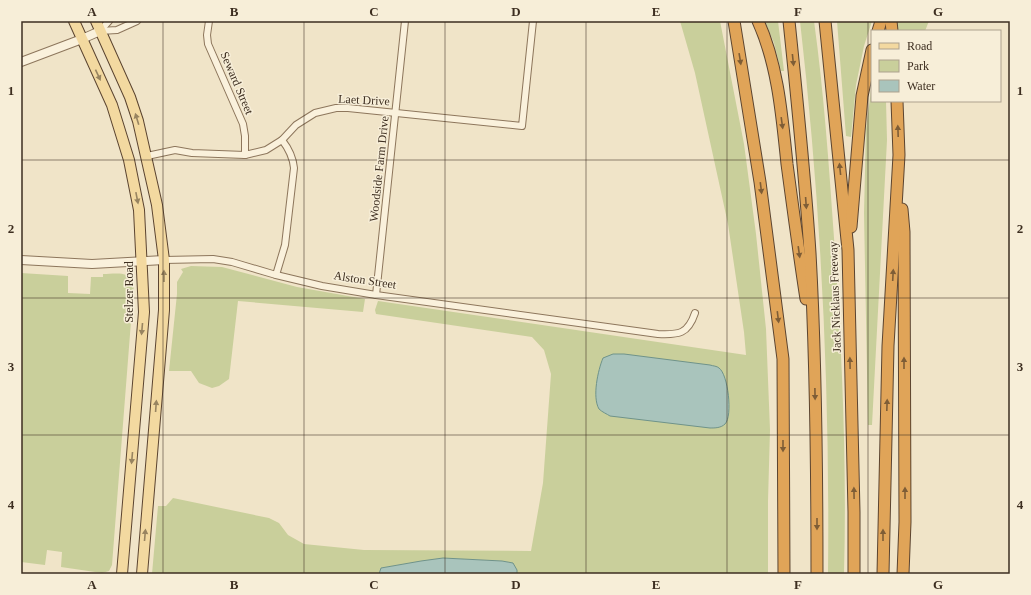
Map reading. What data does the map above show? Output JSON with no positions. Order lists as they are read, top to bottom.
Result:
{
  "streets": {
    "highway": ["Jack Nicklaus Freeway"],
    "main road": ["Stelzer Road"],
    "street": [
      "Seward Street",
      "Laet Drive",
      "Woodside Farm Drive",
      "Alston Street"
    ]
  },
  "crossings": [
    ["Seward Street", "Laet Drive"],
    ["Laet Drive", "Woodside Farm Drive"],
    ["Woodside Farm Drive", "Alston Street"],
    ["Alston Street", "Stelzer Road"]
  ],
  "legend": ["Road", "Park", "Water"],
  "grid": {
    "columns": [
      "A",
      "B",
      "C",
      "D",
      "E",
      "F",
      "G"
    ],
    "rows": [
      "1",
      "2",
      "3",
      "4"
    ]
  }
}
